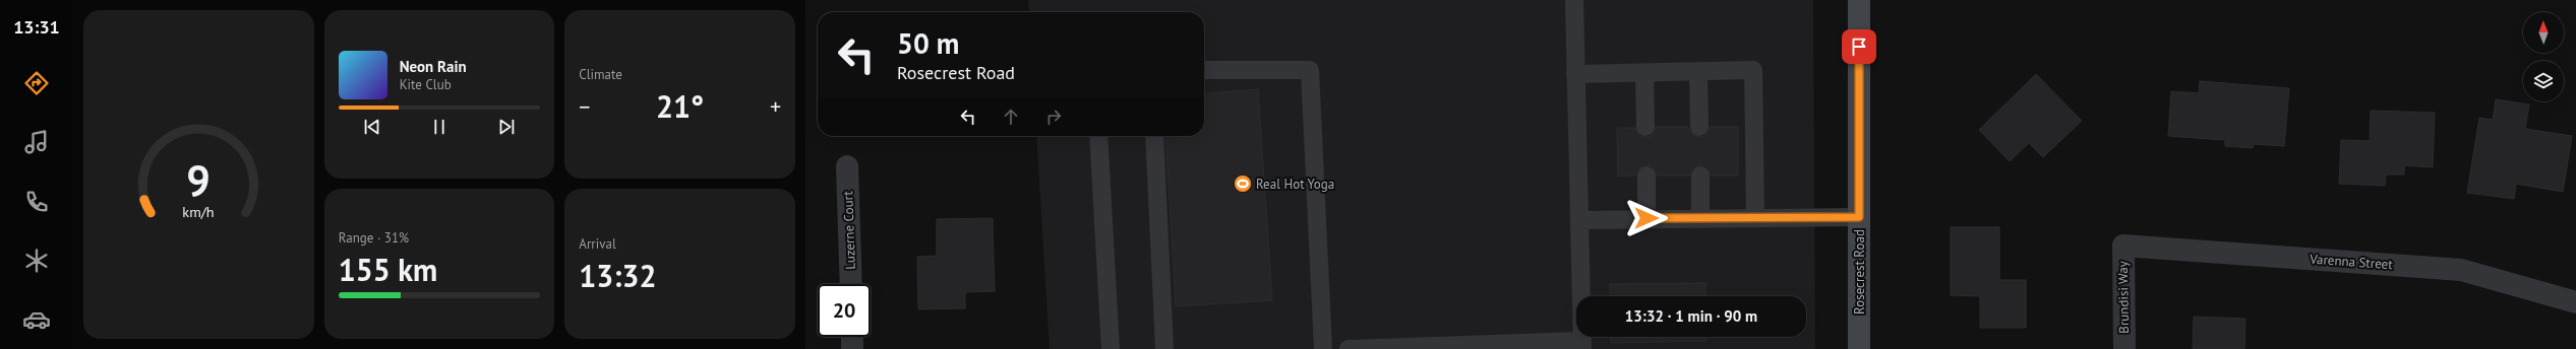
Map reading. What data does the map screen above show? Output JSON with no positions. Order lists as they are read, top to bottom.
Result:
{
  "streets": {
    "main road": ["Rosecrest Road"],
    "street": ["Luzerne Court", "Varenna Street", "Brundisi Way"]
  },
  "crossings": [
    ["Varenna Street", "Brundisi Way"]
  ],
  "places": {
    "sports": ["Real Hot Yoga"]
  },
  "north": "top",
  "page": {
    "tabs": "13:31",
    "tile": [
      "Climate",
      ["Range · 31%", "155 km"],
      ["Arrival", "13:32"]
    ],
    "turn": ["50 m", "Rosecrest Road"],
    "song": ["Neon Rain", "Kite Club"],
    "heat": ["−", "21°", "+"],
    "limit": "20",
    "trip": "13:32 · 1 min · 90 m",
    "gauge": ["9", "km/h"]
  }
}
